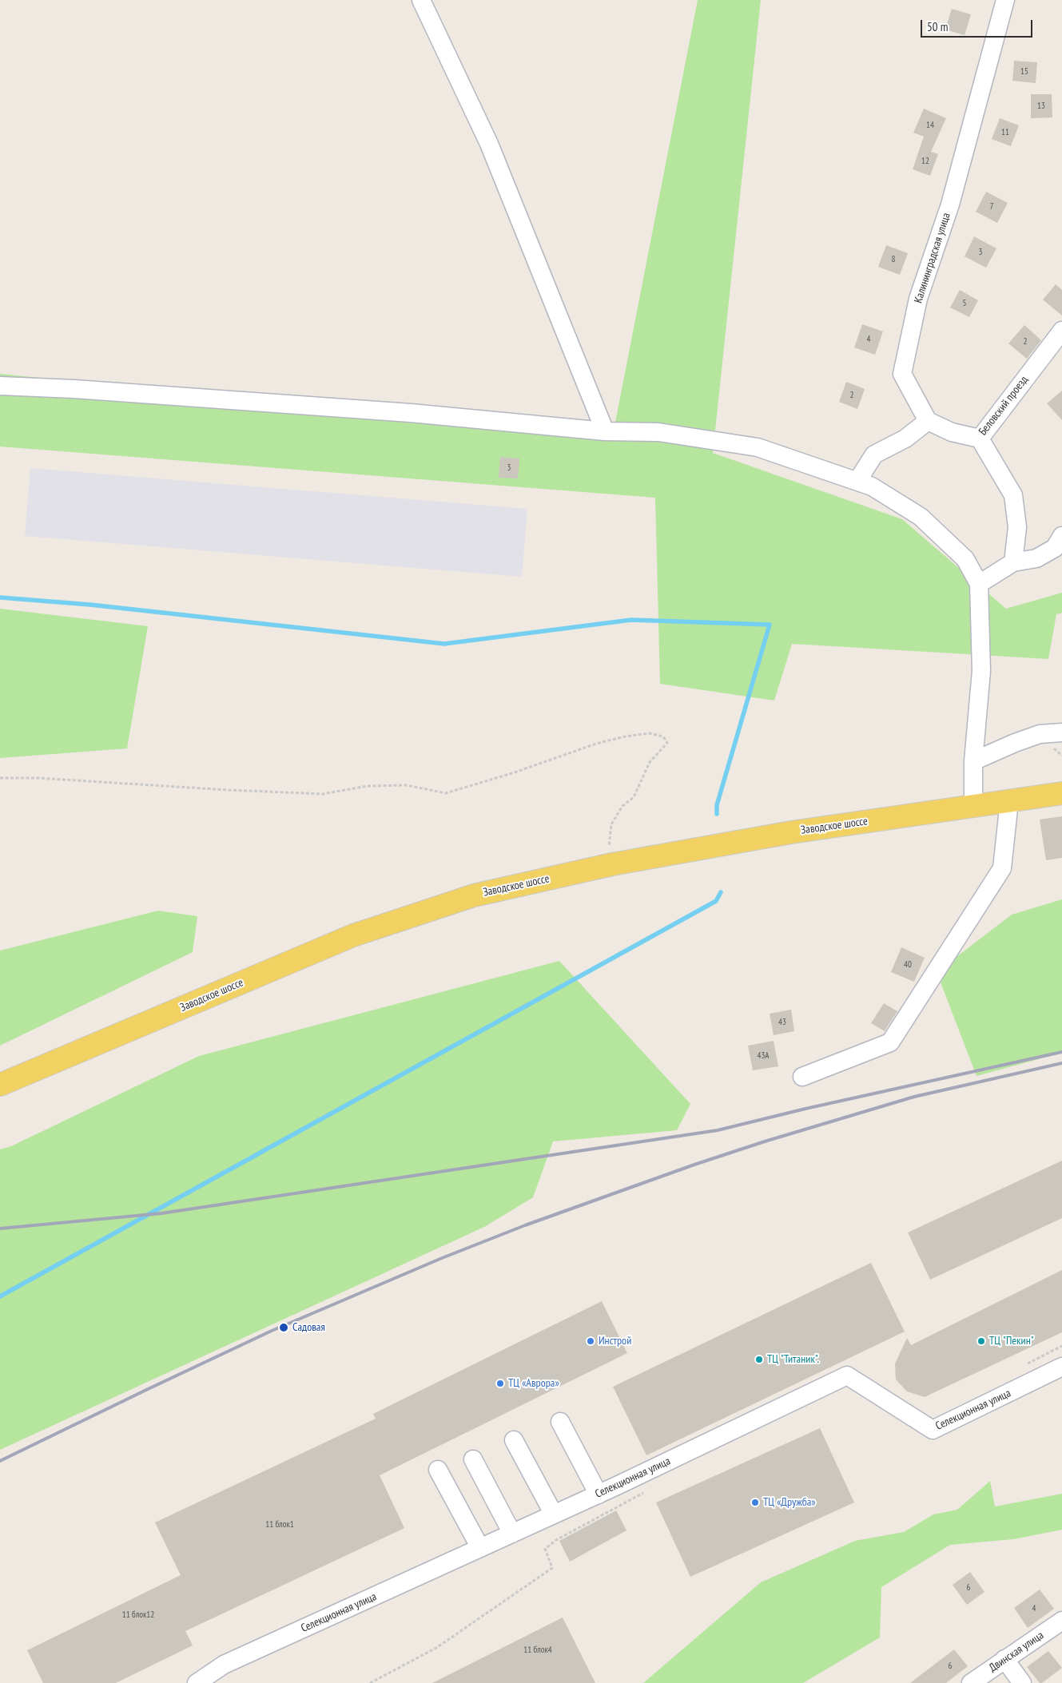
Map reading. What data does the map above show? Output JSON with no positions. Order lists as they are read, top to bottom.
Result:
{
  "streets": {
    "main road": ["Заводское шоссе"],
    "street": [
      "Калининградская улица",
      "Беловский проезд",
      "Селекционная улица",
      "Двинская улица"
    ]
  },
  "crossings": [
    ["Калининградская улица", "Беловский проезд"]
  ],
  "places": [
    "Садовая",
    "Инстрой",
    "ТЦ \"Пекин\"",
    "ТЦ \"Титаник\".",
    "ТЦ «Аврора»",
    "ТЦ «Дружба»"
  ],
  "house_numbers": [
    "15",
    "13",
    "14",
    "11",
    "12",
    "7",
    "3",
    "8",
    "5",
    "4",
    "2",
    "2",
    "3",
    "40",
    "43",
    "43А",
    "11 блок1",
    "6",
    "4",
    "11 блок12",
    "11 блок4",
    "6"
  ],
  "scale_bar": "50 m"
}
